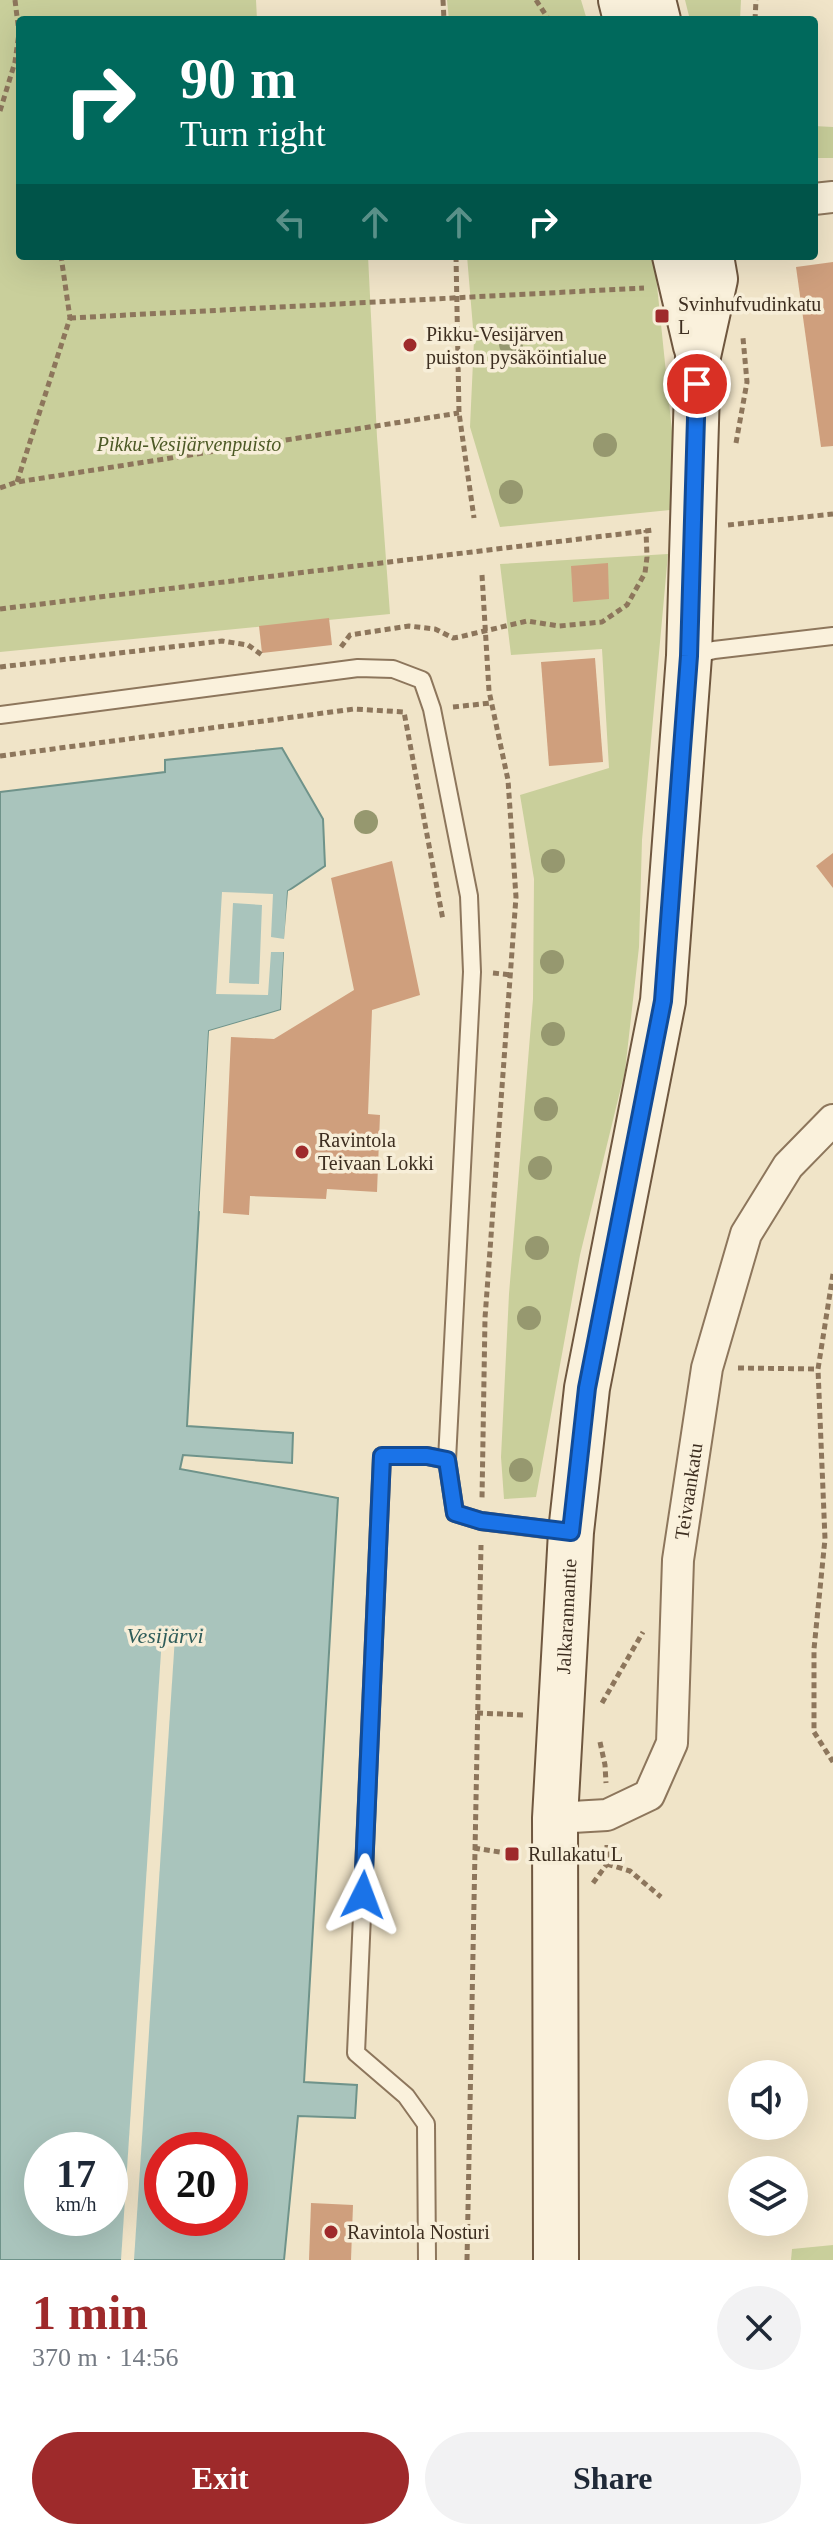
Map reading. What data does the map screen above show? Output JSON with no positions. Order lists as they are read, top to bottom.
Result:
{
  "streets": {
    "main road": ["Jalkarannantie"],
    "street": ["Teivaankatu"]
  },
  "crossings": [
    ["Teivaankatu", "Jalkarannantie"]
  ],
  "water": ["Vesijärvi"],
  "parks": ["Pikku-Vesijärvenpuisto"],
  "places": {
    "transit": ["Svinhufvudinkatu L", "Rullakatu L"],
    "other": ["Pikku-Vesijärven puiston pysäköintialue", "Ravintola Teivaan Lokki", "Ravintola Nosturi"]
  },
  "page": {
    "turn": ["90 m", "Turn right"],
    "speed": "17 km/h",
    "limit": "20",
    "heading": ["1 min", "370 m · 14:56"],
    "buttons": ["Exit", "Share"]
  }
}
